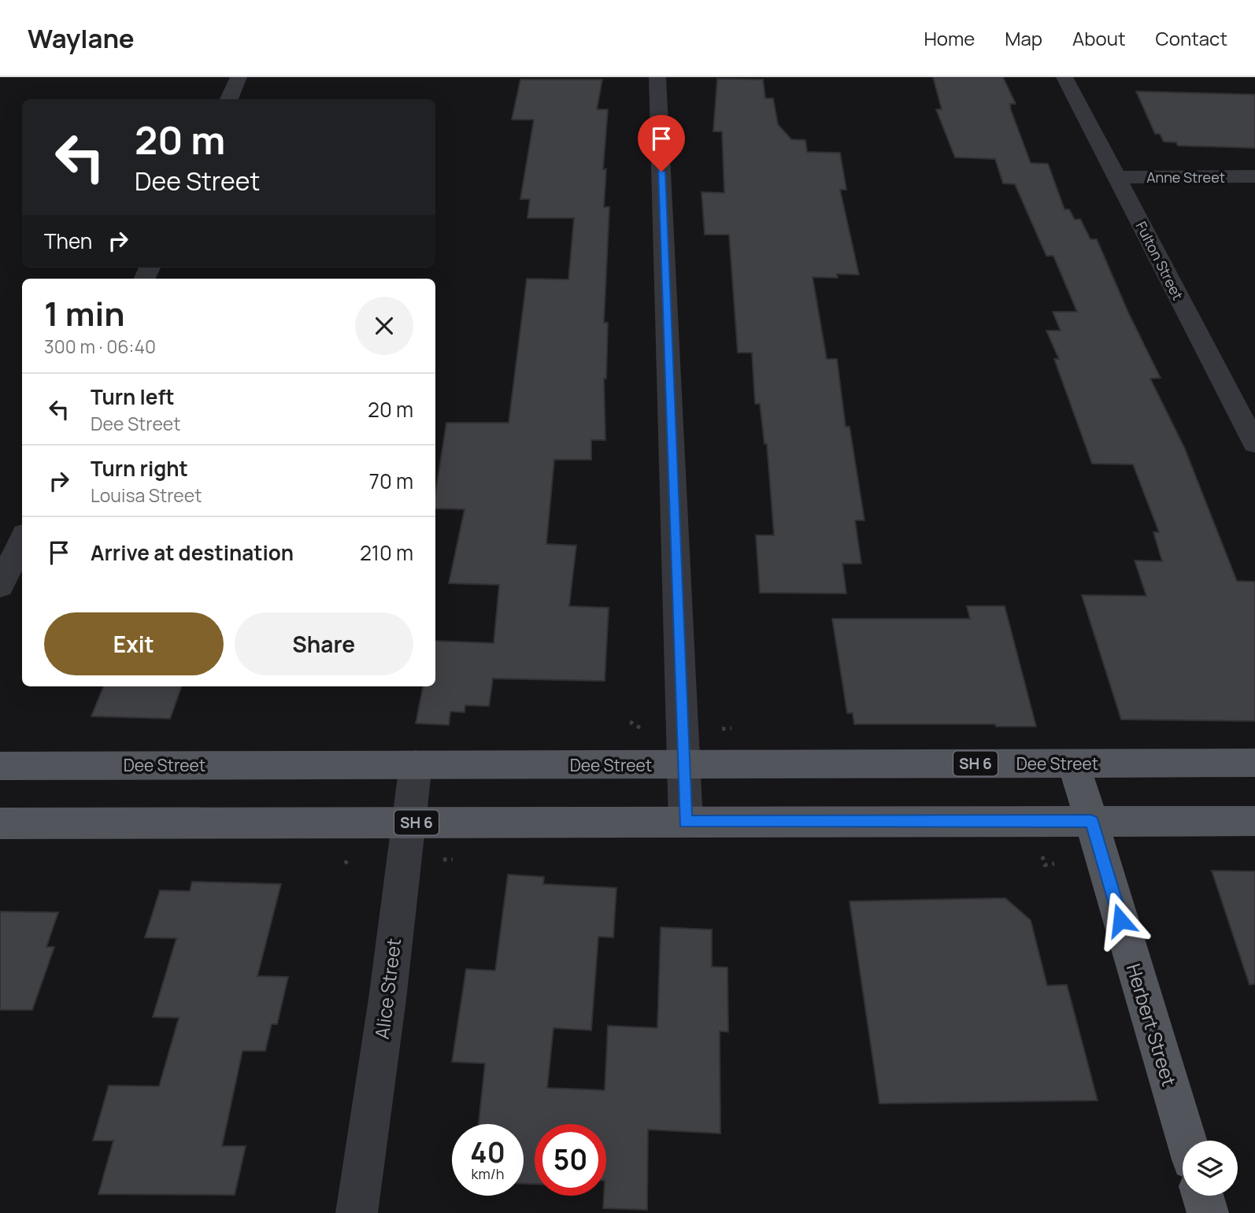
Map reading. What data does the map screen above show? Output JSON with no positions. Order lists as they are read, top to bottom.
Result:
{
  "streets": {
    "main road": ["SH 6", "Dee Street", "Herbert Street"],
    "street": ["Anne Street", "Fulton Street", "Alice Street"]
  },
  "crossings": [
    ["Anne Street", "Fulton Street"],
    ["SH 6", "Alice Street"],
    ["SH 6", "Herbert Street"],
    ["Dee Street", "Alice Street"],
    ["Dee Street", "Herbert Street"]
  ],
  "page": {
    "header": "Waylane",
    "nav": [
      "Home",
      "Map",
      "About",
      "Contact"
    ],
    "turn": ["20 m", "Dee Street"],
    "then": "Then",
    "heading": ["1 min", "300 m · 06:40"],
    "list": [
      {
        "name": "Turn left",
        "note": "Dee Street",
        "value": "20 m"
      },
      {
        "name": "Turn right",
        "note": "Louisa Street",
        "value": "70 m"
      },
      {
        "name": "Arrive at destination",
        "value": "210 m"
      }
    ],
    "buttons": ["Exit", "Share"],
    "speed": "40 km/h",
    "limit": "50"
  }
}
